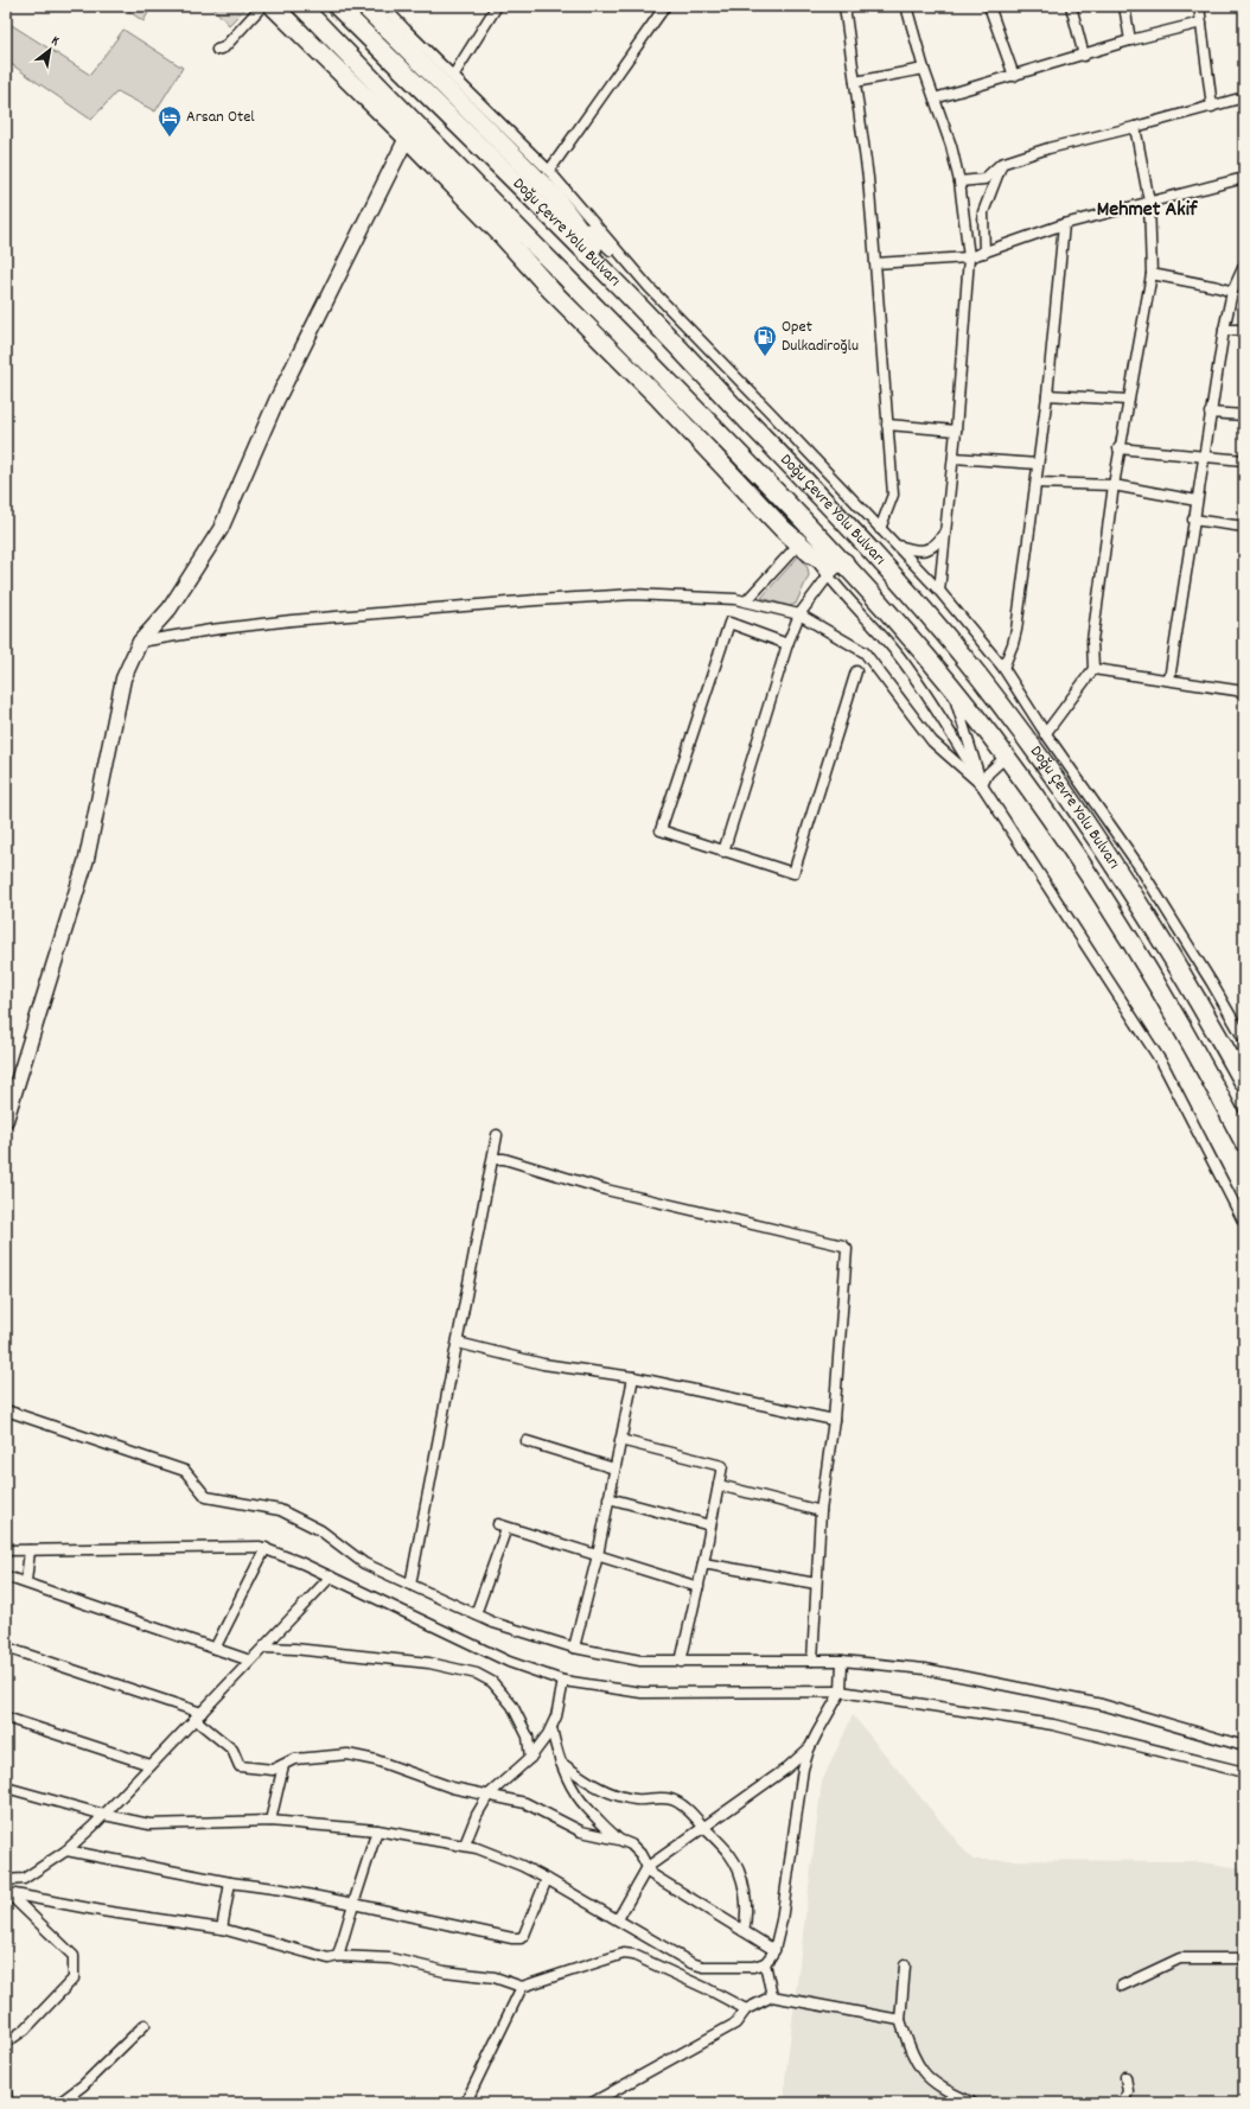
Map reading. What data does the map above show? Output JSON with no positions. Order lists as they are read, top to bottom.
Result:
{
  "streets": {
    "highway": ["Doğu Çevre Yolu Bulvarı"]
  },
  "districts": ["Mehmet Akif"],
  "places": {
    "hotel": ["Arsan Otel"],
    "fuel station": ["Opet Dulkadiroğlu"]
  },
  "north": "top right"
}
